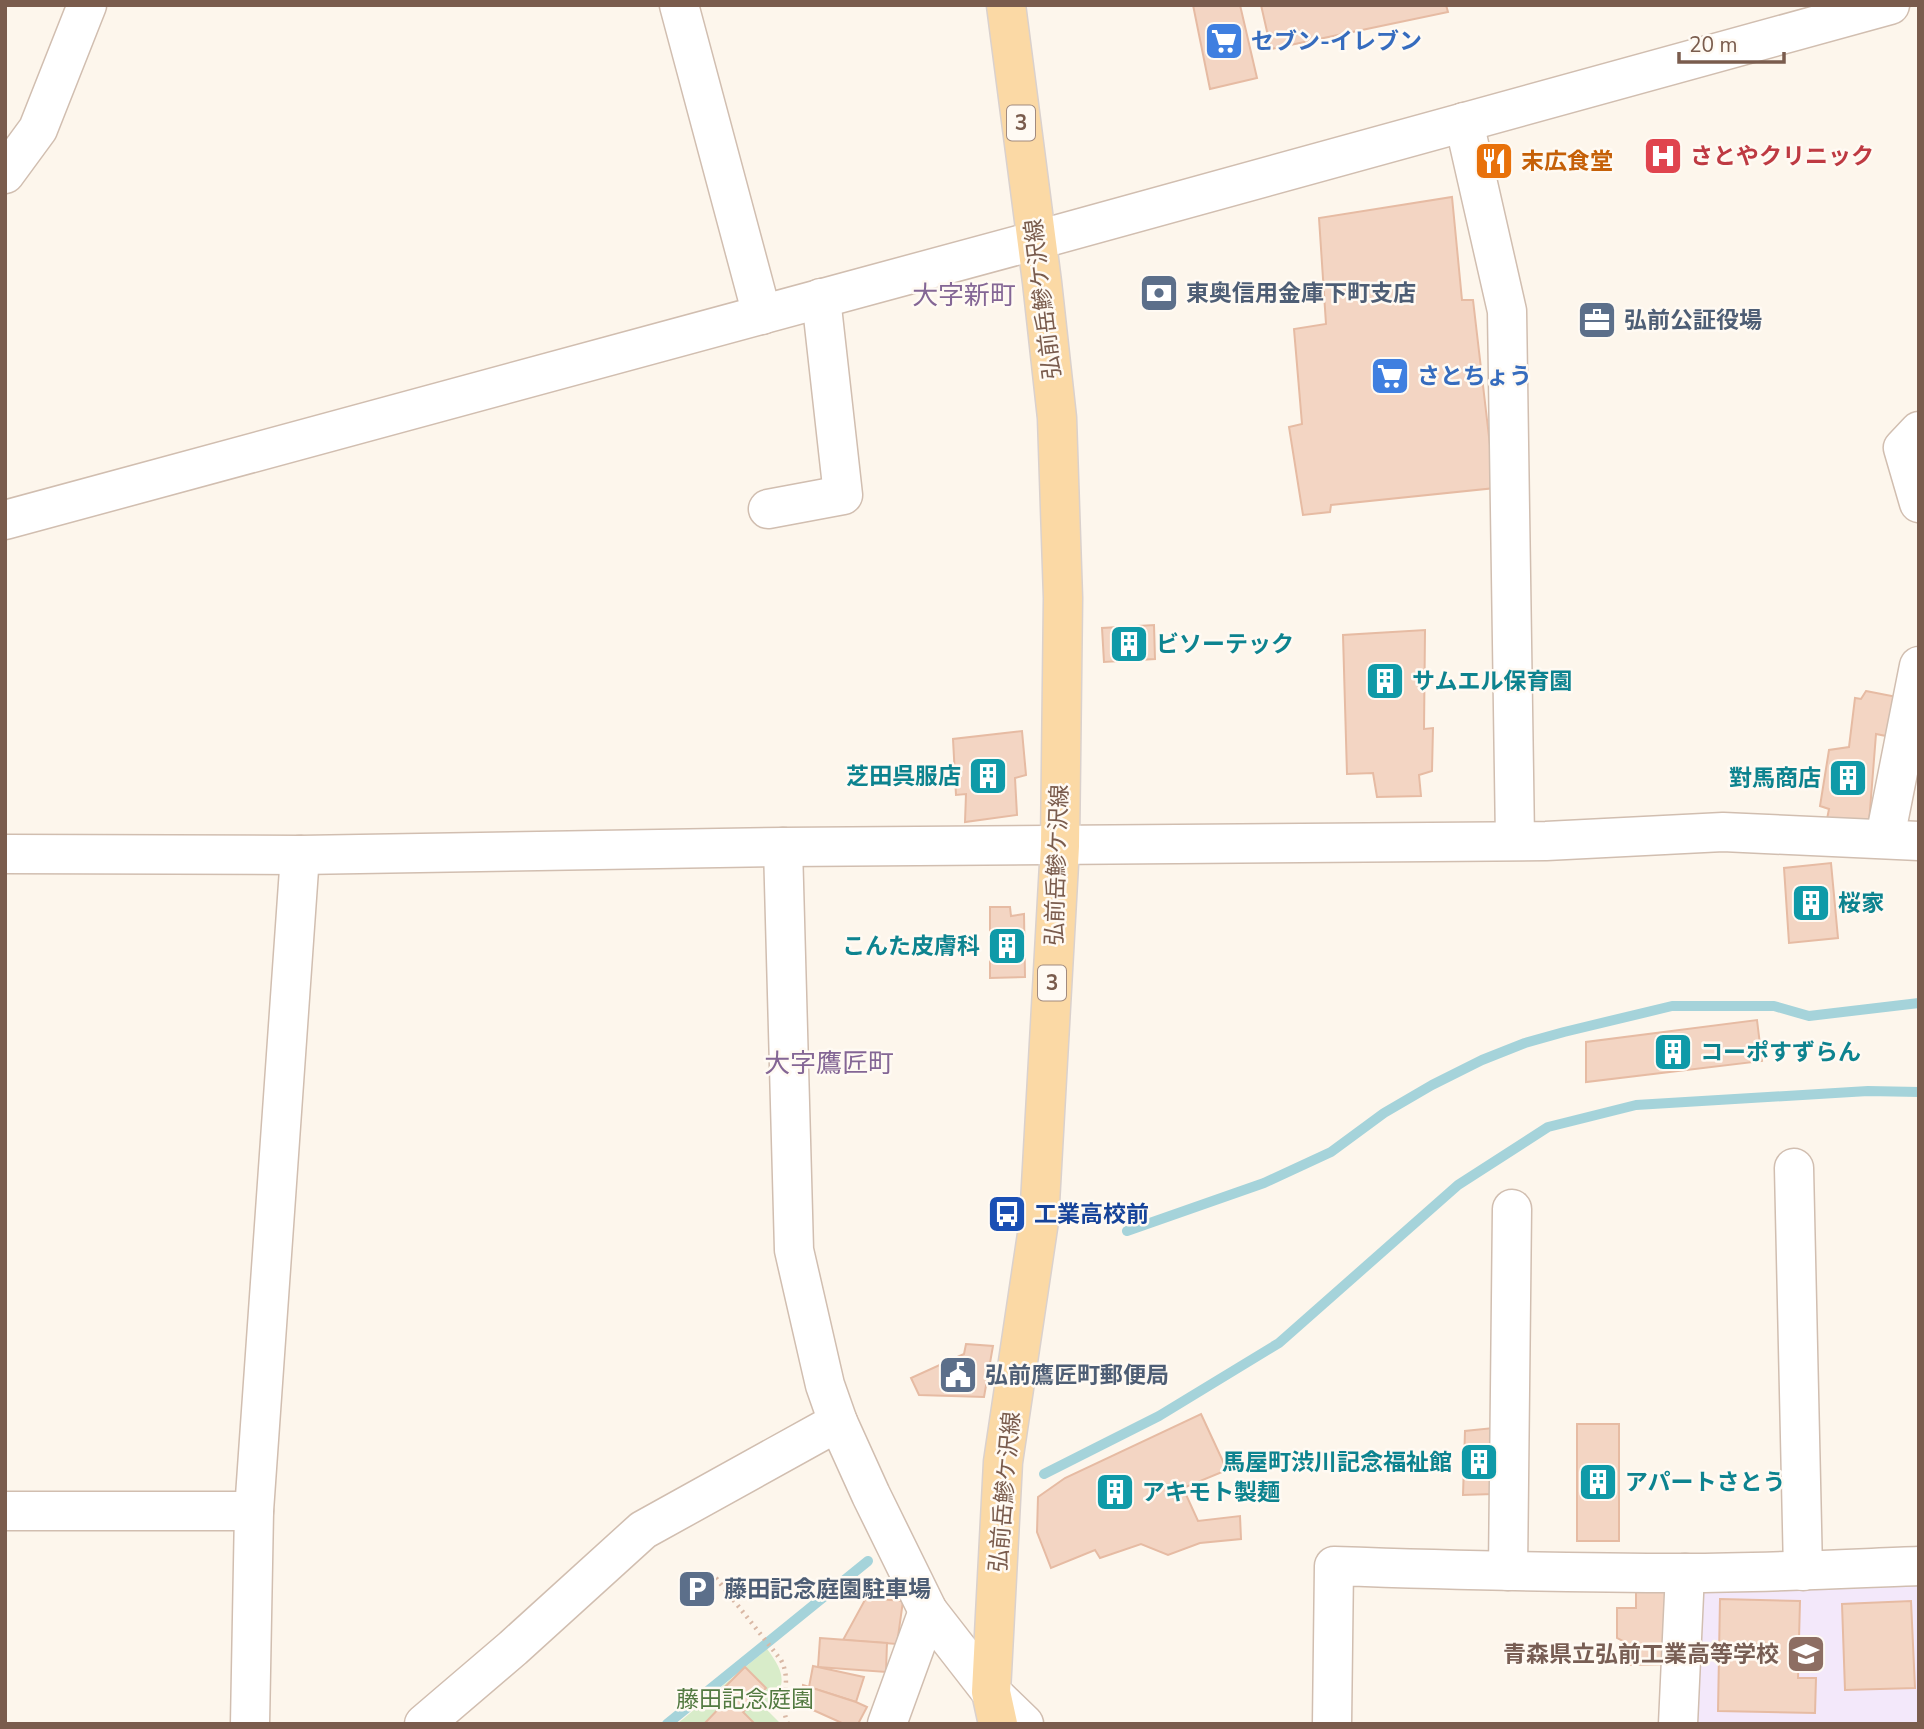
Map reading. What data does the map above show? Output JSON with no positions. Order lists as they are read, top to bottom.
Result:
{
  "streets": {
    "main road": ["3", "弘前岳鰺ケ沢線"]
  },
  "districts": ["大字新町", "大字鷹匠町"],
  "parks": ["藤田記念庭園"],
  "places": {
    "supermarket": ["セブン-イレブン", "さとちょう"],
    "hospital": ["さとやクリニック"],
    "restaurant": ["末広食堂"],
    "bank": ["東奥信用金庫下町支店"],
    "office": ["弘前公証役場"],
    "building": [
      "ビソーテック",
      "サムエル保育園",
      "芝田呉服店",
      "對馬商店",
      "桜家",
      "こんた皮膚科",
      "コーポすずらん",
      "馬屋町渋川記念福祉館",
      "アパートさとう",
      "アキモト製麺"
    ],
    "bus stop": ["工業高校前"],
    "public building": ["弘前鷹匠町郵便局"],
    "parking": ["藤田記念庭園駐車場"],
    "school or university": ["青森県立弘前工業高等学校"]
  },
  "scale_bar": "20 m"
}
